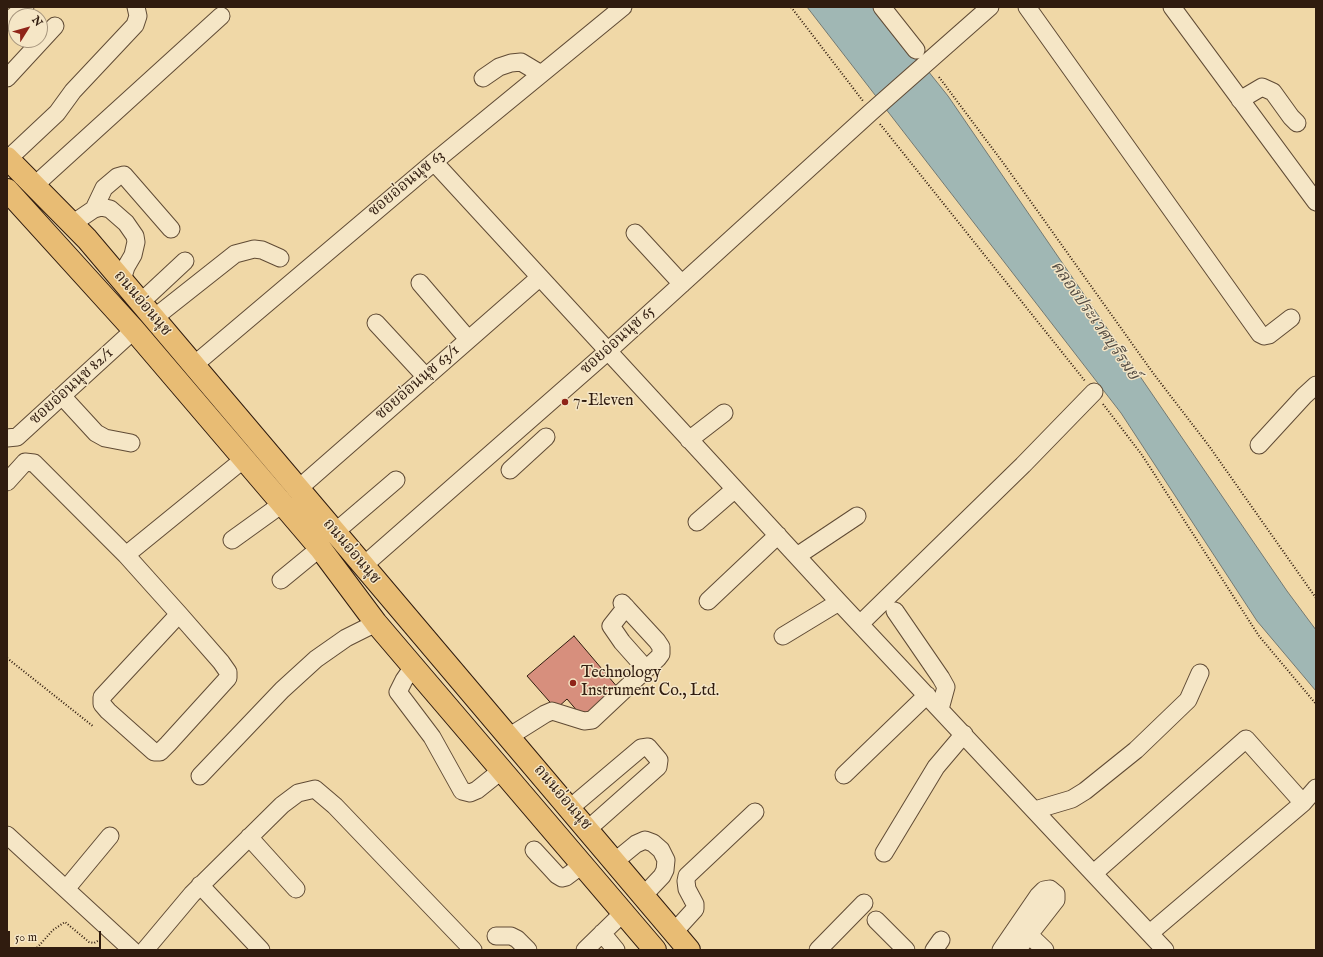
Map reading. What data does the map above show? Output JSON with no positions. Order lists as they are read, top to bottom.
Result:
{
  "streets": {
    "main road": ["ถนนอ่อนนุช"],
    "street": [
      "ซอยอ่อนนุช 63",
      "ซอยอ่อนนุช 65",
      "ซอยอ่อนนุช 63/1",
      "ซอยอ่อนนุช 82/1"
    ]
  },
  "crossings": [
    ["ซอยอ่อนนุช 63", "ถนนอ่อนนุช"],
    ["ถนนอ่อนนุช", "ซอยอ่อนนุช 65"],
    ["ถนนอ่อนนุช", "ซอยอ่อนนุช 63/1"],
    ["ถนนอ่อนนุช", "ซอยอ่อนนุช 82/1"]
  ],
  "water": ["คลองประเวศบุรีรมย์"],
  "places": ["7-Eleven", "Technology Instrument Co., Ltd."],
  "scale_bar": "50 m",
  "north": "top right"
}
